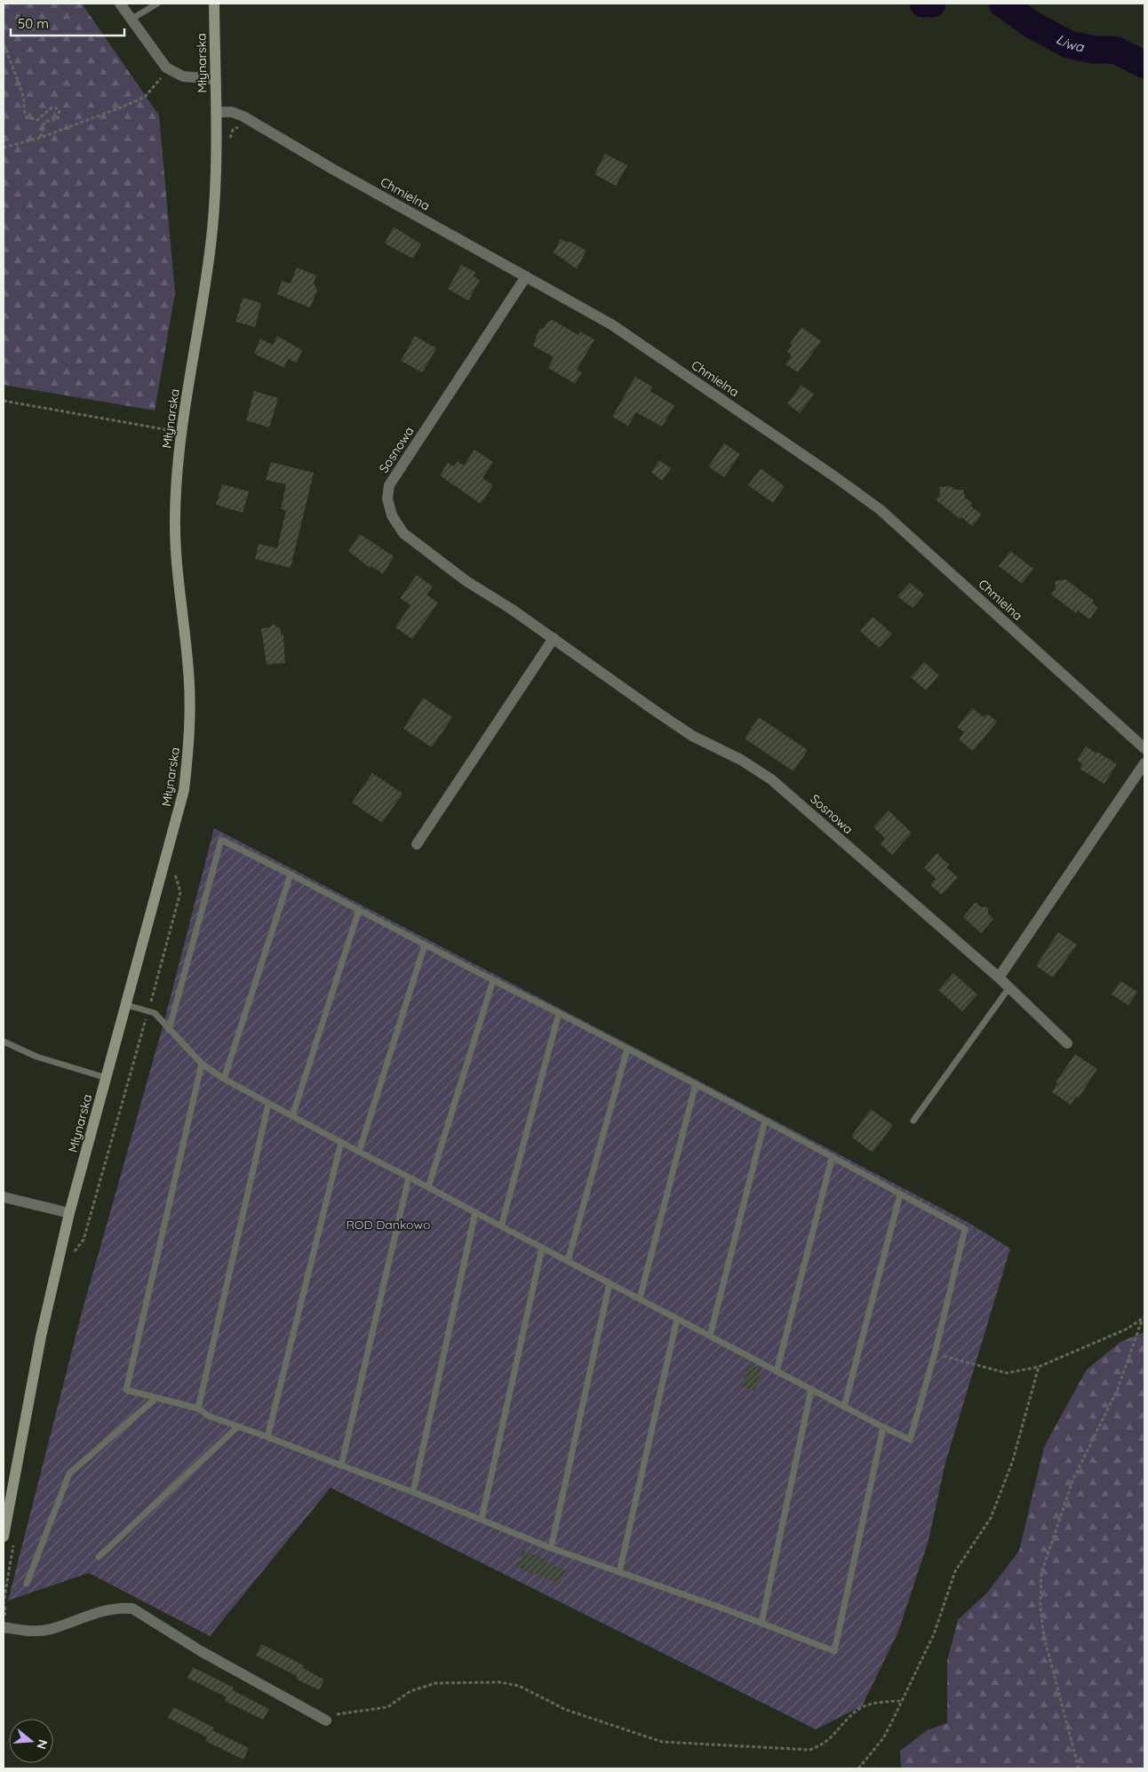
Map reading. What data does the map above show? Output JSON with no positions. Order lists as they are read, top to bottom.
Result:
{
  "streets": {
    "street": ["Młynarska", "Chmielna", "Sosnowa"]
  },
  "crossings": [
    ["Młynarska", "Chmielna"],
    ["Chmielna", "Sosnowa"]
  ],
  "water": ["Liwa"],
  "parks": ["ROD Dankowo"],
  "scale_bar": "50 m",
  "north": "right"
}
